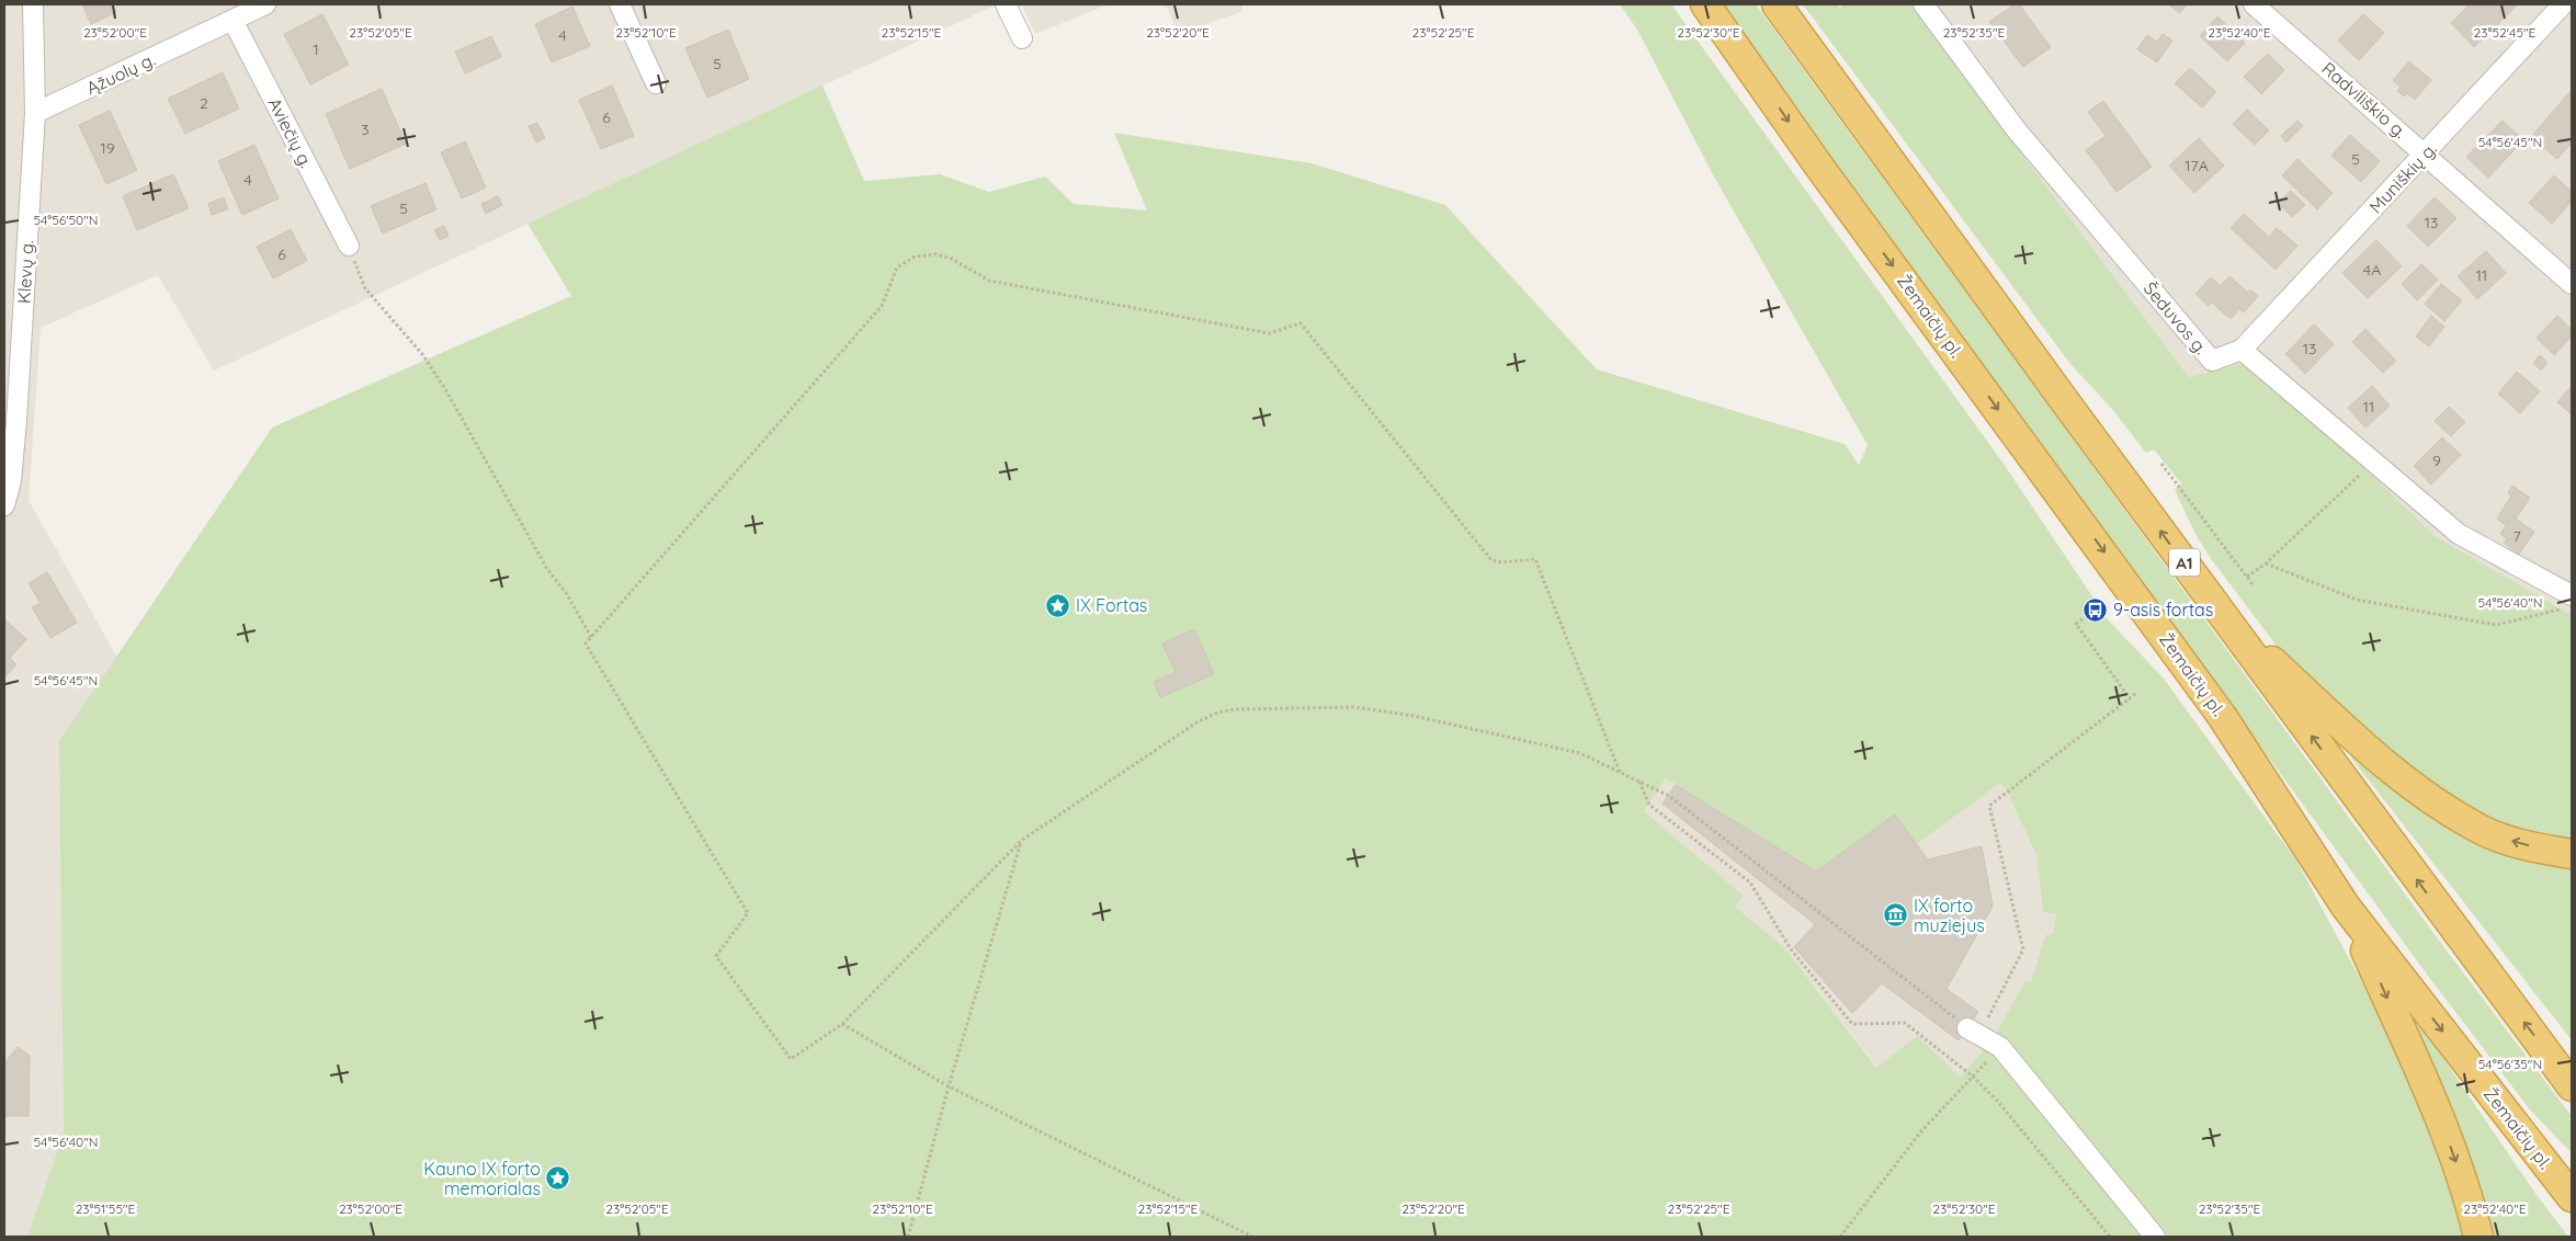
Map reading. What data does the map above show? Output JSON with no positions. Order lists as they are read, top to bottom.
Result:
{
  "streets": {
    "highway": ["Žemaičių pl.", "A1"],
    "street": [
      "Ąžuolų g.",
      "Radviliškio g.",
      "Aviečių g.",
      "Muniškių g.",
      "Klevų g.",
      "Šeduvos g."
    ]
  },
  "crossings": [
    ["Ąžuolų g.", "Aviečių g."],
    ["Ąžuolų g.", "Klevų g."],
    ["Radviliškio g.", "Muniškių g."],
    ["Muniškių g.", "Šeduvos g."]
  ],
  "places": {
    "place": ["IX Fortas", "Kauno IX forto memorialas"],
    "bus stop": ["9-asis fortas"],
    "museum": ["IX forto muziejus"]
  },
  "house_numbers": [
    "4",
    "1",
    "5",
    "2",
    "6",
    "3",
    "19",
    "5",
    "17A",
    "4",
    "5",
    "13",
    "6",
    "4A",
    "11",
    "13",
    "11",
    "9",
    "7"
  ],
  "coordinates": [
    "23°52'00\"E",
    "23°52'05\"E",
    "23°52'10\"E",
    "23°52'15\"E",
    "23°52'20\"E",
    "23°52'25\"E",
    "23°52'30\"E",
    "23°52'35\"E",
    "23°52'40\"E",
    "23°52'45\"E",
    "54°56'45\"N",
    "54°56'50\"N",
    "54°56'40\"N",
    "54°56'35\"N",
    "23°51'55\"E"
  ]
}
